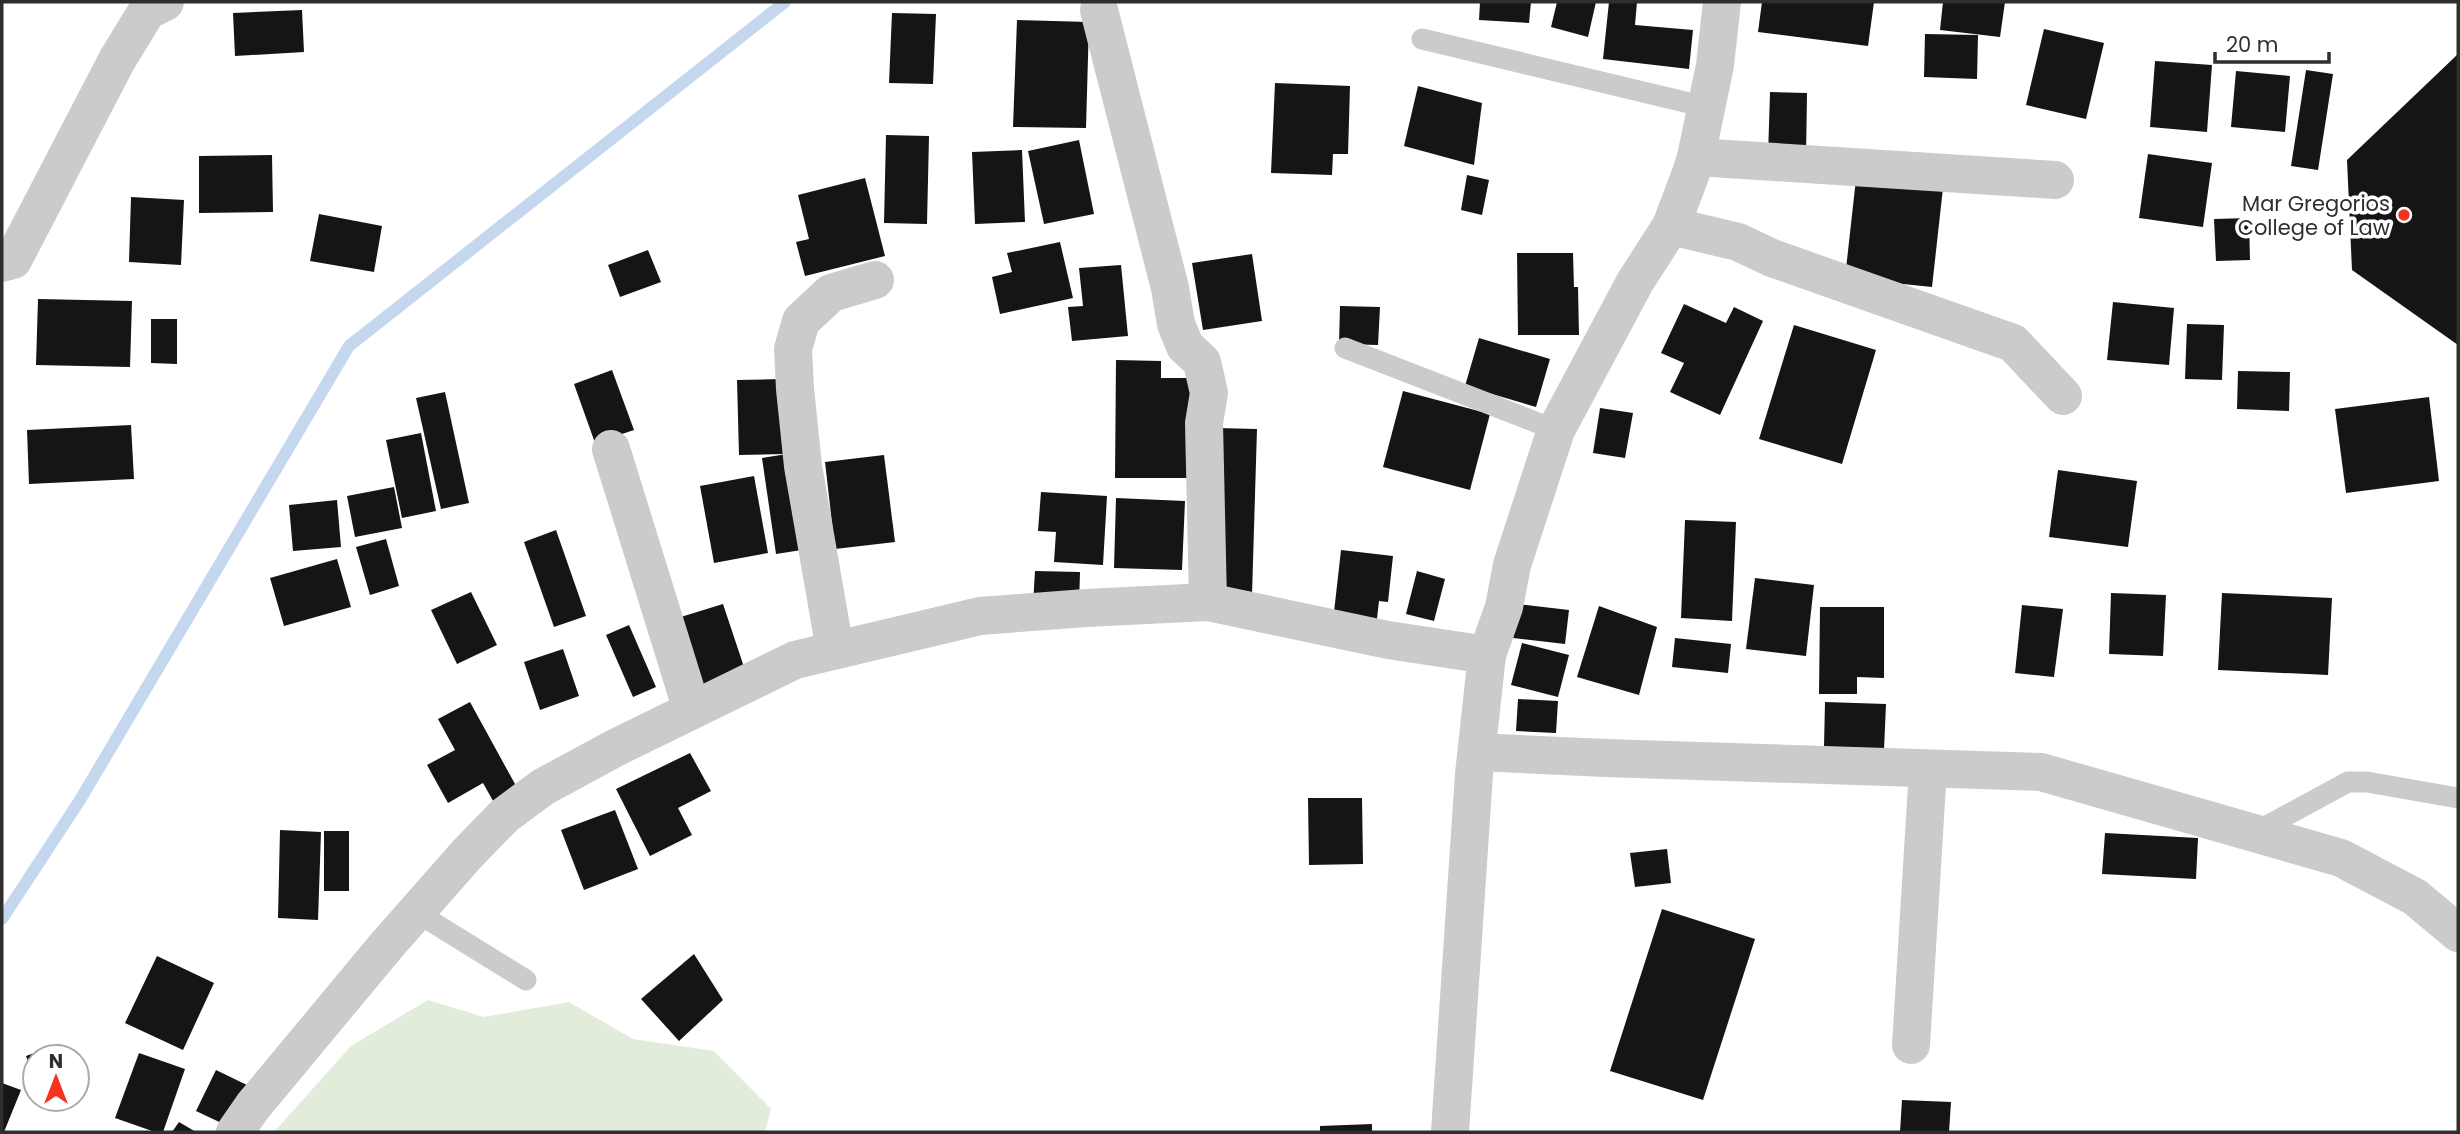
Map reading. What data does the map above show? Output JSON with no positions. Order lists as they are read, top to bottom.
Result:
{
  "places": ["Mar Gregorios College of Law"],
  "scale_bar": "20 m",
  "north": "top"
}
